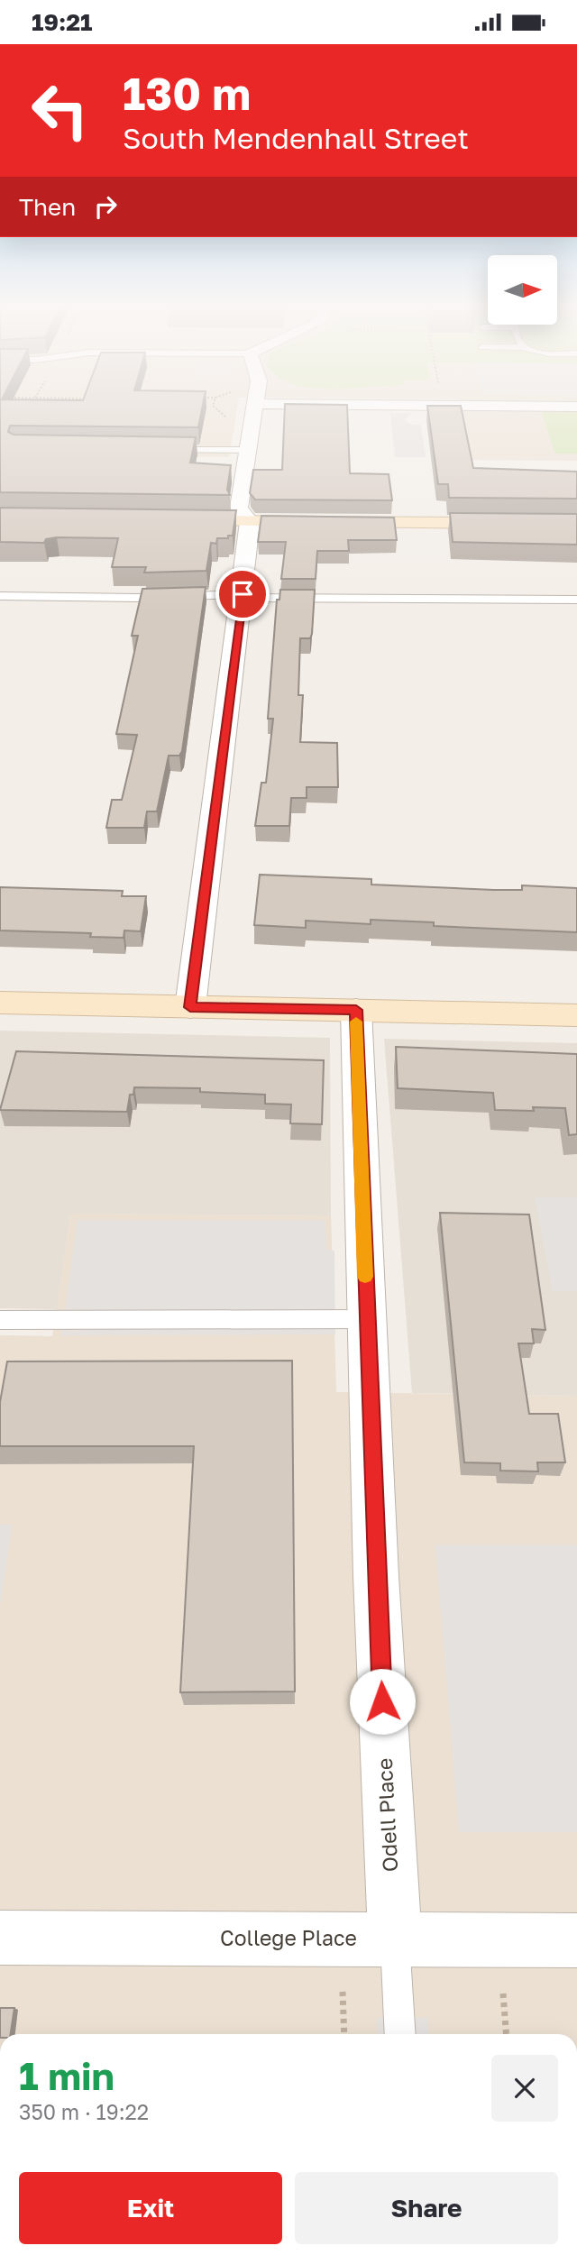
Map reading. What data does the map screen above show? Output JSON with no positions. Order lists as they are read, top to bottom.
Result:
{
  "streets": {
    "street": ["Odell Place", "College Place"]
  },
  "crossings": [
    ["Odell Place", "College Place"]
  ],
  "north": "right",
  "page": {
    "status": "19:21",
    "turn": ["130 m", "South Mendenhall Street"],
    "then": "Then",
    "heading": ["1 min", "350 m · 19:22"],
    "buttons": ["Exit", "Share"]
  }
}
